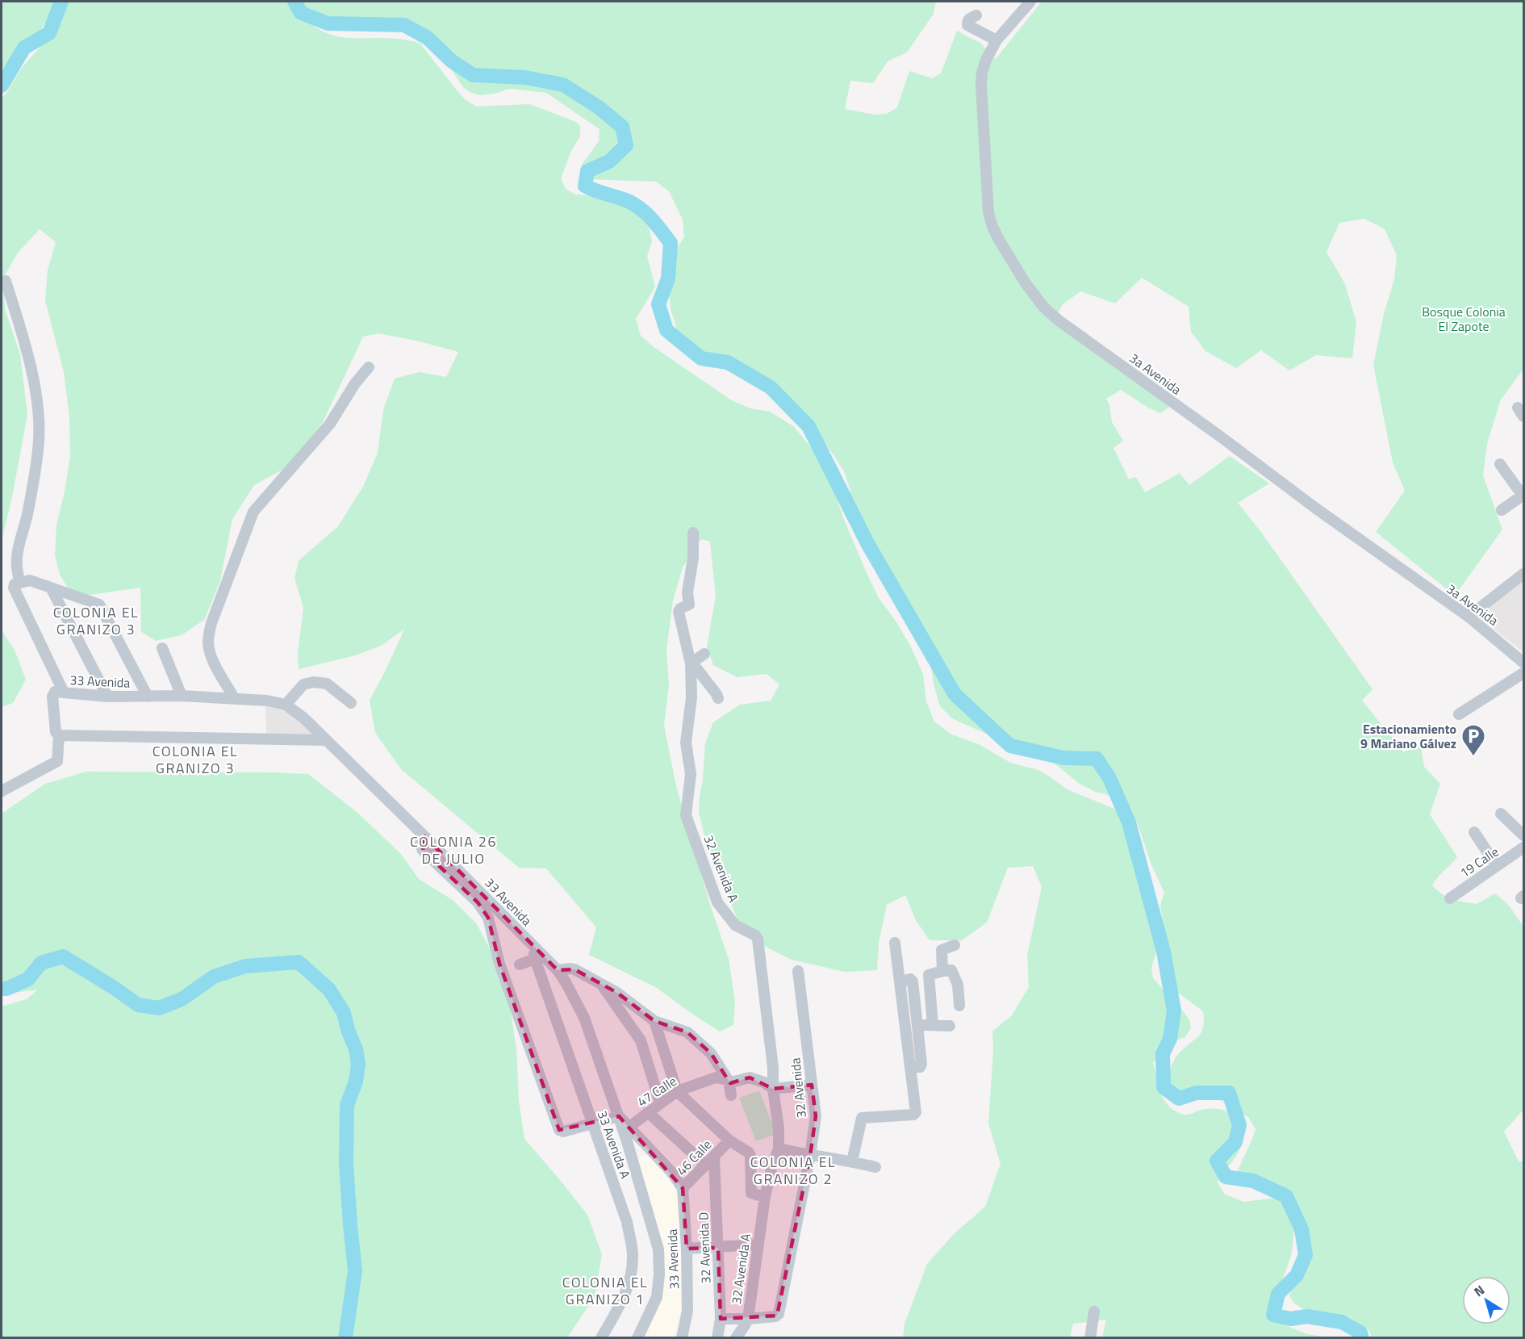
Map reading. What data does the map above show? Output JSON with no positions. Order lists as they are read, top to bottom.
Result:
{
  "streets": {
    "street": [
      "3a Avenida",
      "33 Avenida",
      "19 Calle",
      "32 Avenida A",
      "32 Avenida",
      "47 Calle",
      "33 Avenida A",
      "46 Calle",
      "32 Avenida D"
    ]
  },
  "crossings": [
    ["33 Avenida", "47 Calle"],
    ["33 Avenida", "33 Avenida A"],
    ["33 Avenida", "46 Calle"],
    ["32 Avenida A", "32 Avenida"],
    ["32 Avenida A", "47 Calle"],
    ["46 Calle", "32 Avenida D"]
  ],
  "districts": [
    "COLONIA EL GRANIZO 3",
    "COLONIA EL GRANIZO 3",
    "COLONIA 26 DE JULIO",
    "COLONIA EL GRANIZO 2",
    "COLONIA EL GRANIZO 1"
  ],
  "parks": ["Bosque Colonia El Zapote"],
  "places": {
    "parking": ["Estacionamiento 9 Mariano Gálvez"]
  },
  "north": "top left"
}
